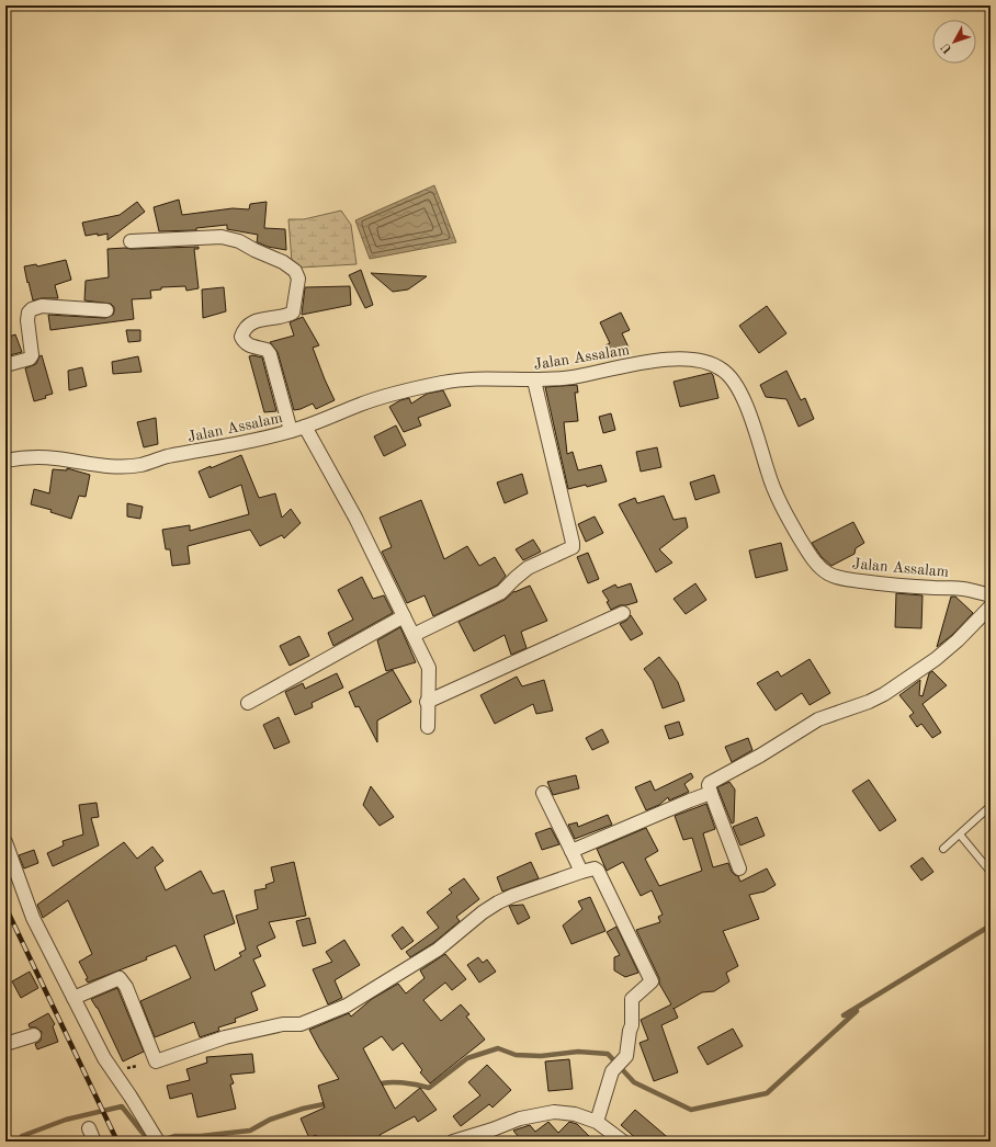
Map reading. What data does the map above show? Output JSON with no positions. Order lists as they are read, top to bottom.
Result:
{
  "streets": {
    "street": ["Jalan Assalam"]
  },
  "north": "bottom left"
}
